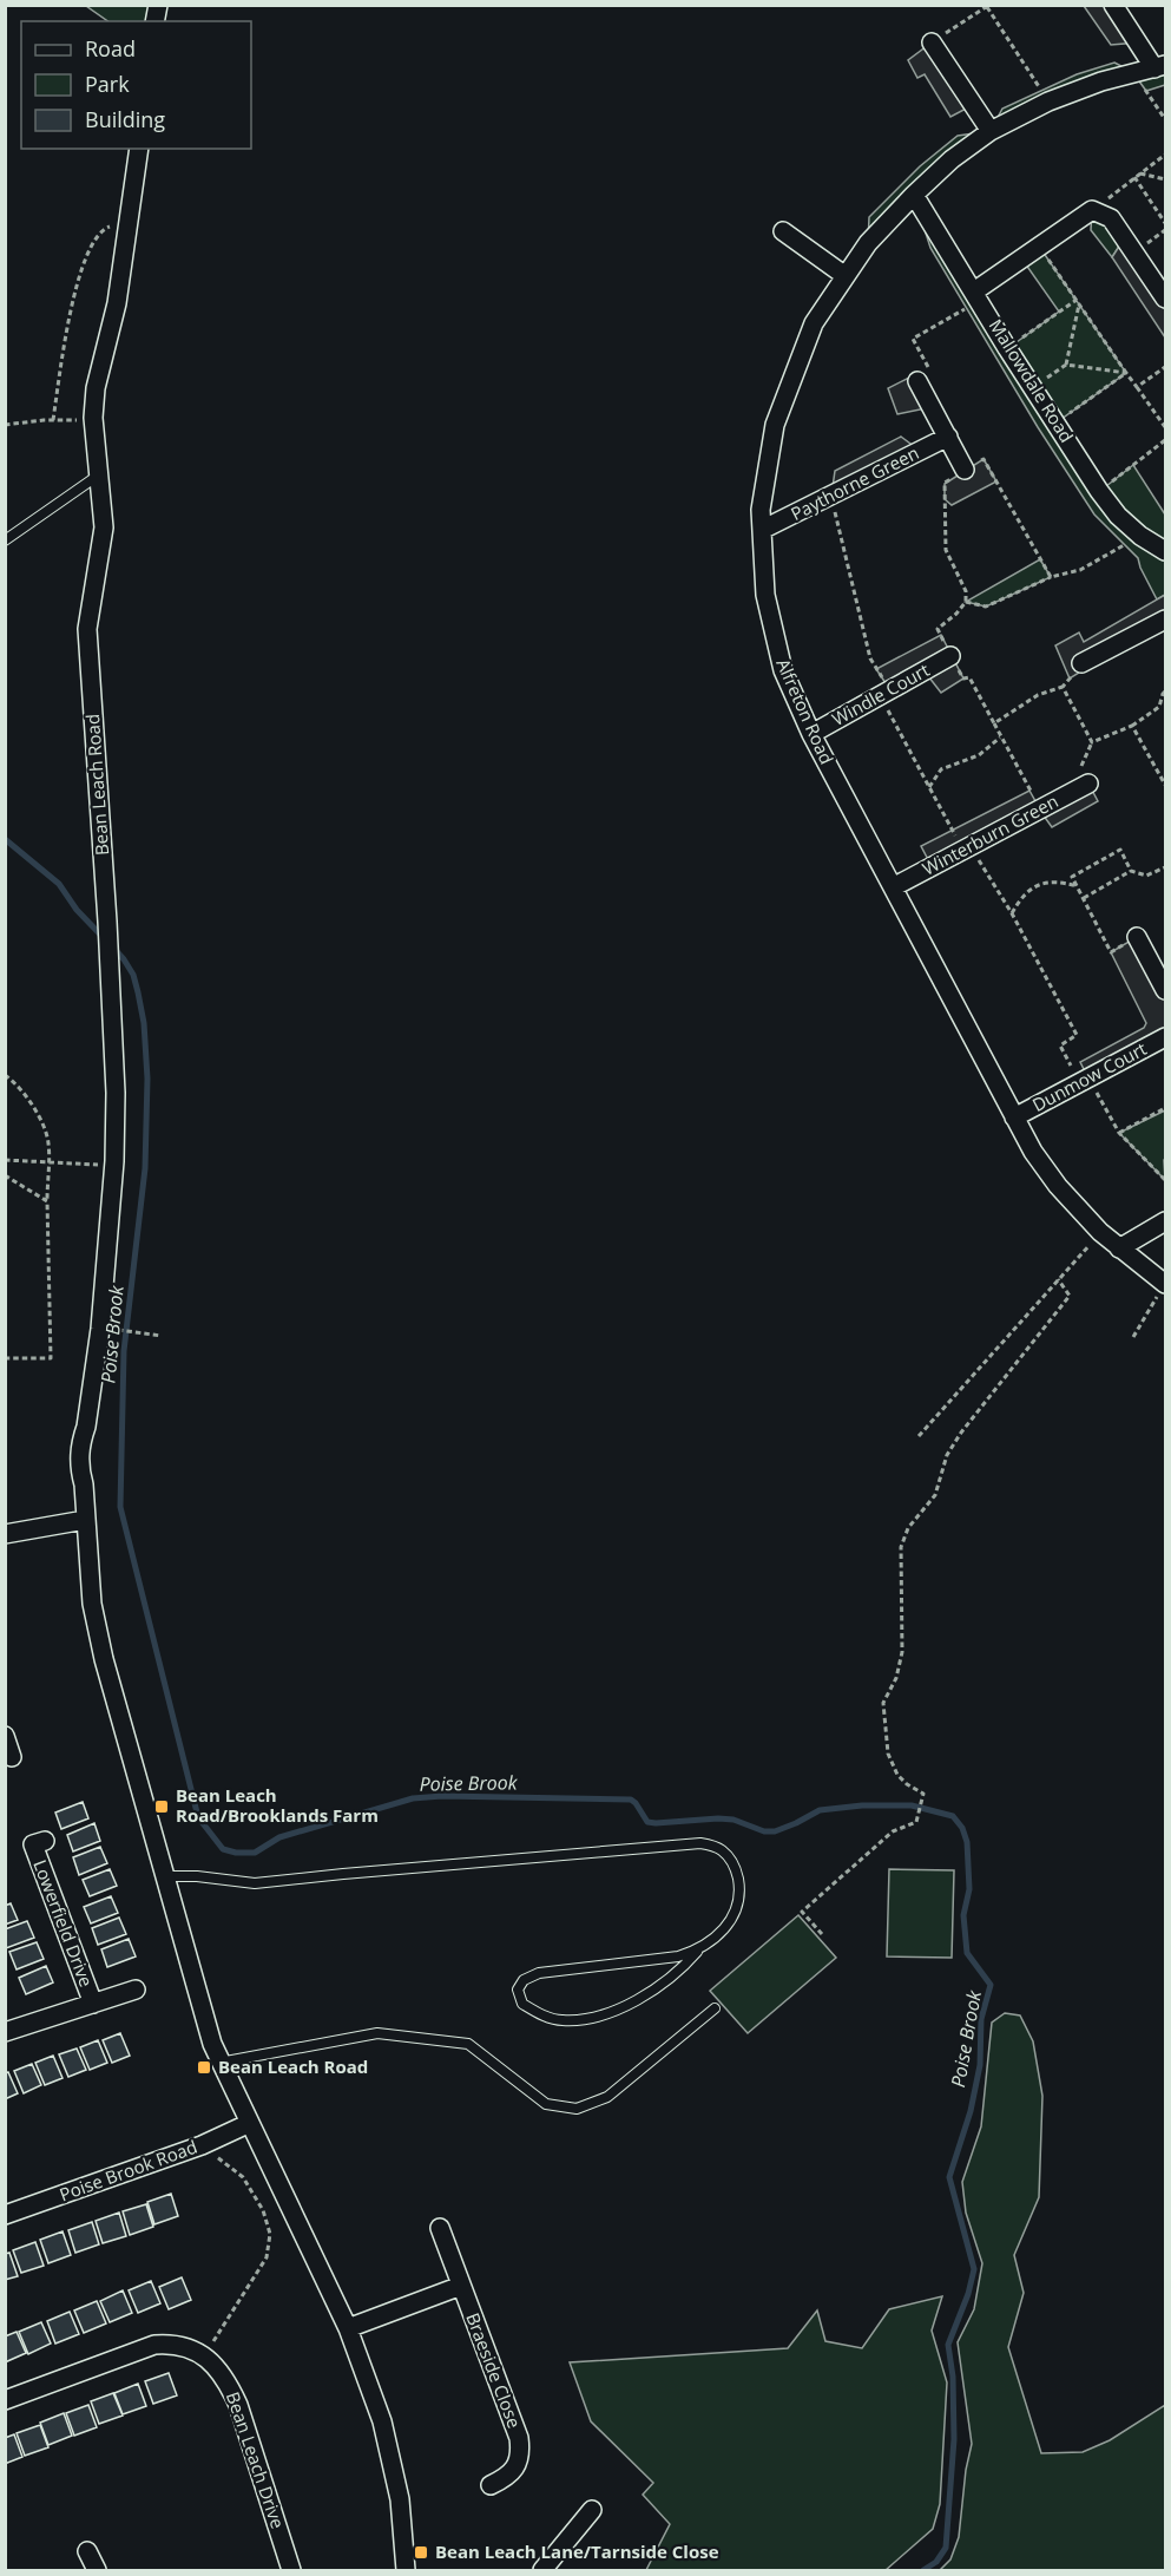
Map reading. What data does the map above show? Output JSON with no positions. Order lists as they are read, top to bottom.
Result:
{
  "streets": {
    "street": [
      "Mallowdale Road",
      "Paythorne Green",
      "Windle Court",
      "Alfreton Road",
      "Bean Leach Road",
      "Winterburn Green",
      "Dunmow Court",
      "Lowerfield Drive",
      "Poise Brook Road",
      "Braeside Close",
      "Bean Leach Drive"
    ]
  },
  "crossings": [
    ["Mallowdale Road", "Alfreton Road"],
    ["Paythorne Green", "Alfreton Road"],
    ["Windle Court", "Alfreton Road"],
    ["Alfreton Road", "Winterburn Green"],
    ["Alfreton Road", "Dunmow Court"],
    ["Bean Leach Road", "Poise Brook Road"]
  ],
  "water": ["Poise Brook"],
  "places": {
    "transit": ["Bean Leach Road/Brooklands Farm", "Bean Leach Road", "Bean Leach Lane/Tarnside Close"]
  },
  "legend": ["Road", "Park", "Building"]
}
